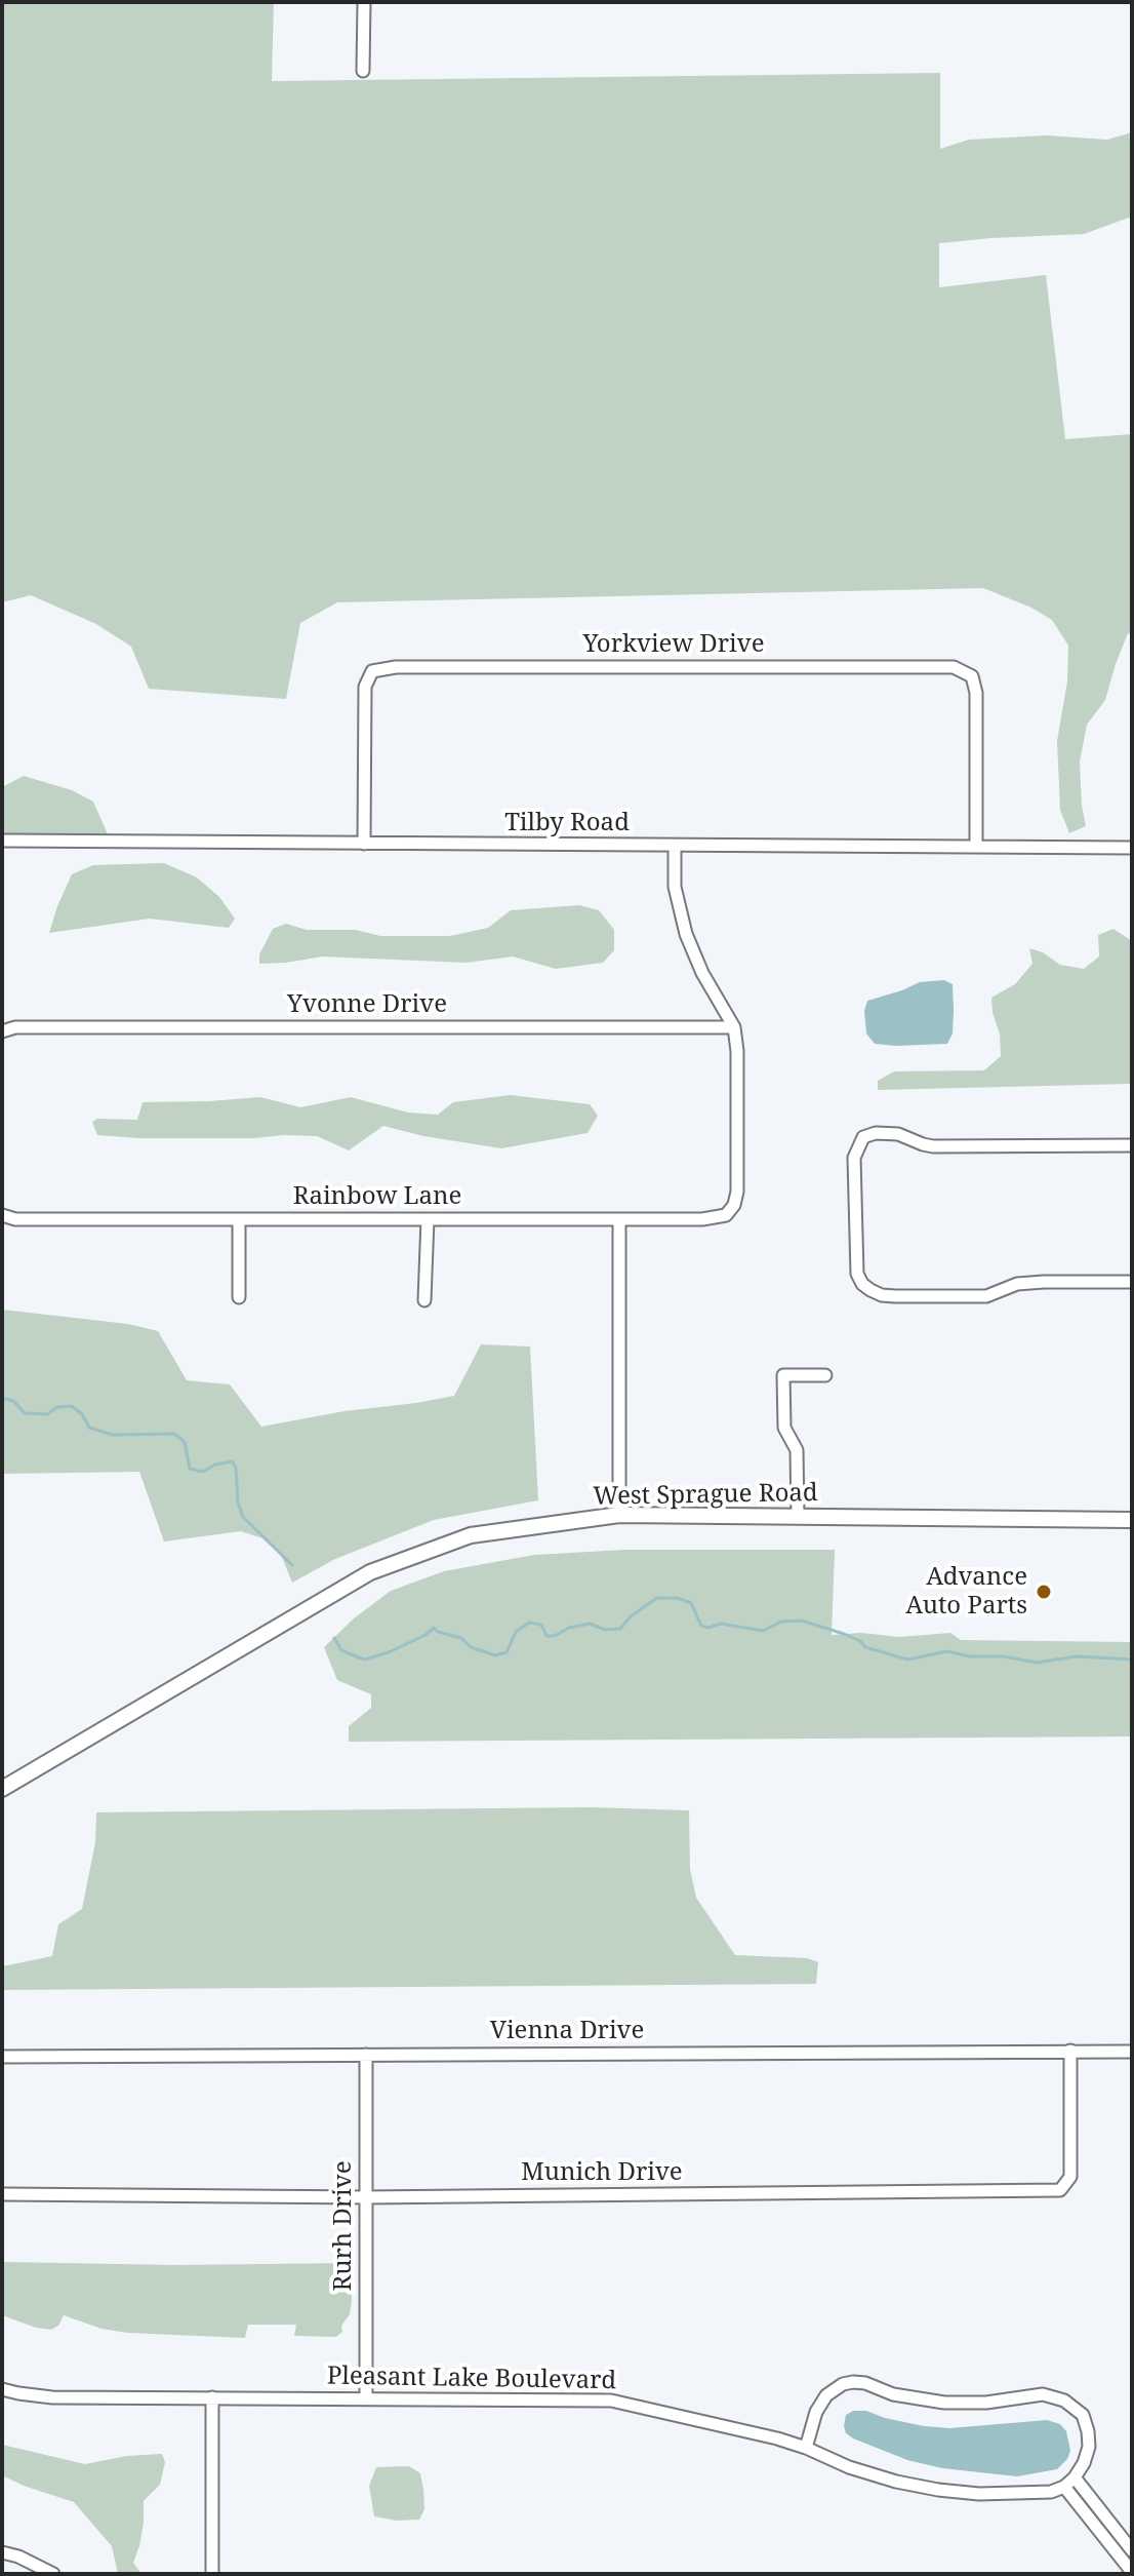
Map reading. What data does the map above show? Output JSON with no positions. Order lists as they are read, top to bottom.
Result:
{
  "streets": {
    "street": [
      "Yorkview Drive",
      "Tilby Road",
      "Yvonne Drive",
      "Rainbow Lane",
      "West Sprague Road",
      "Vienna Drive",
      "Munich Drive",
      "Rurh Drive",
      "Pleasant Lake Boulevard"
    ]
  },
  "crossings": [
    ["Yorkview Drive", "Tilby Road"],
    ["Yvonne Drive", "Rainbow Lane"],
    ["Vienna Drive", "Munich Drive"],
    ["Vienna Drive", "Rurh Drive"],
    ["Munich Drive", "Rurh Drive"],
    ["Rurh Drive", "Pleasant Lake Boulevard"]
  ],
  "places": ["Advance Auto Parts"]
}
